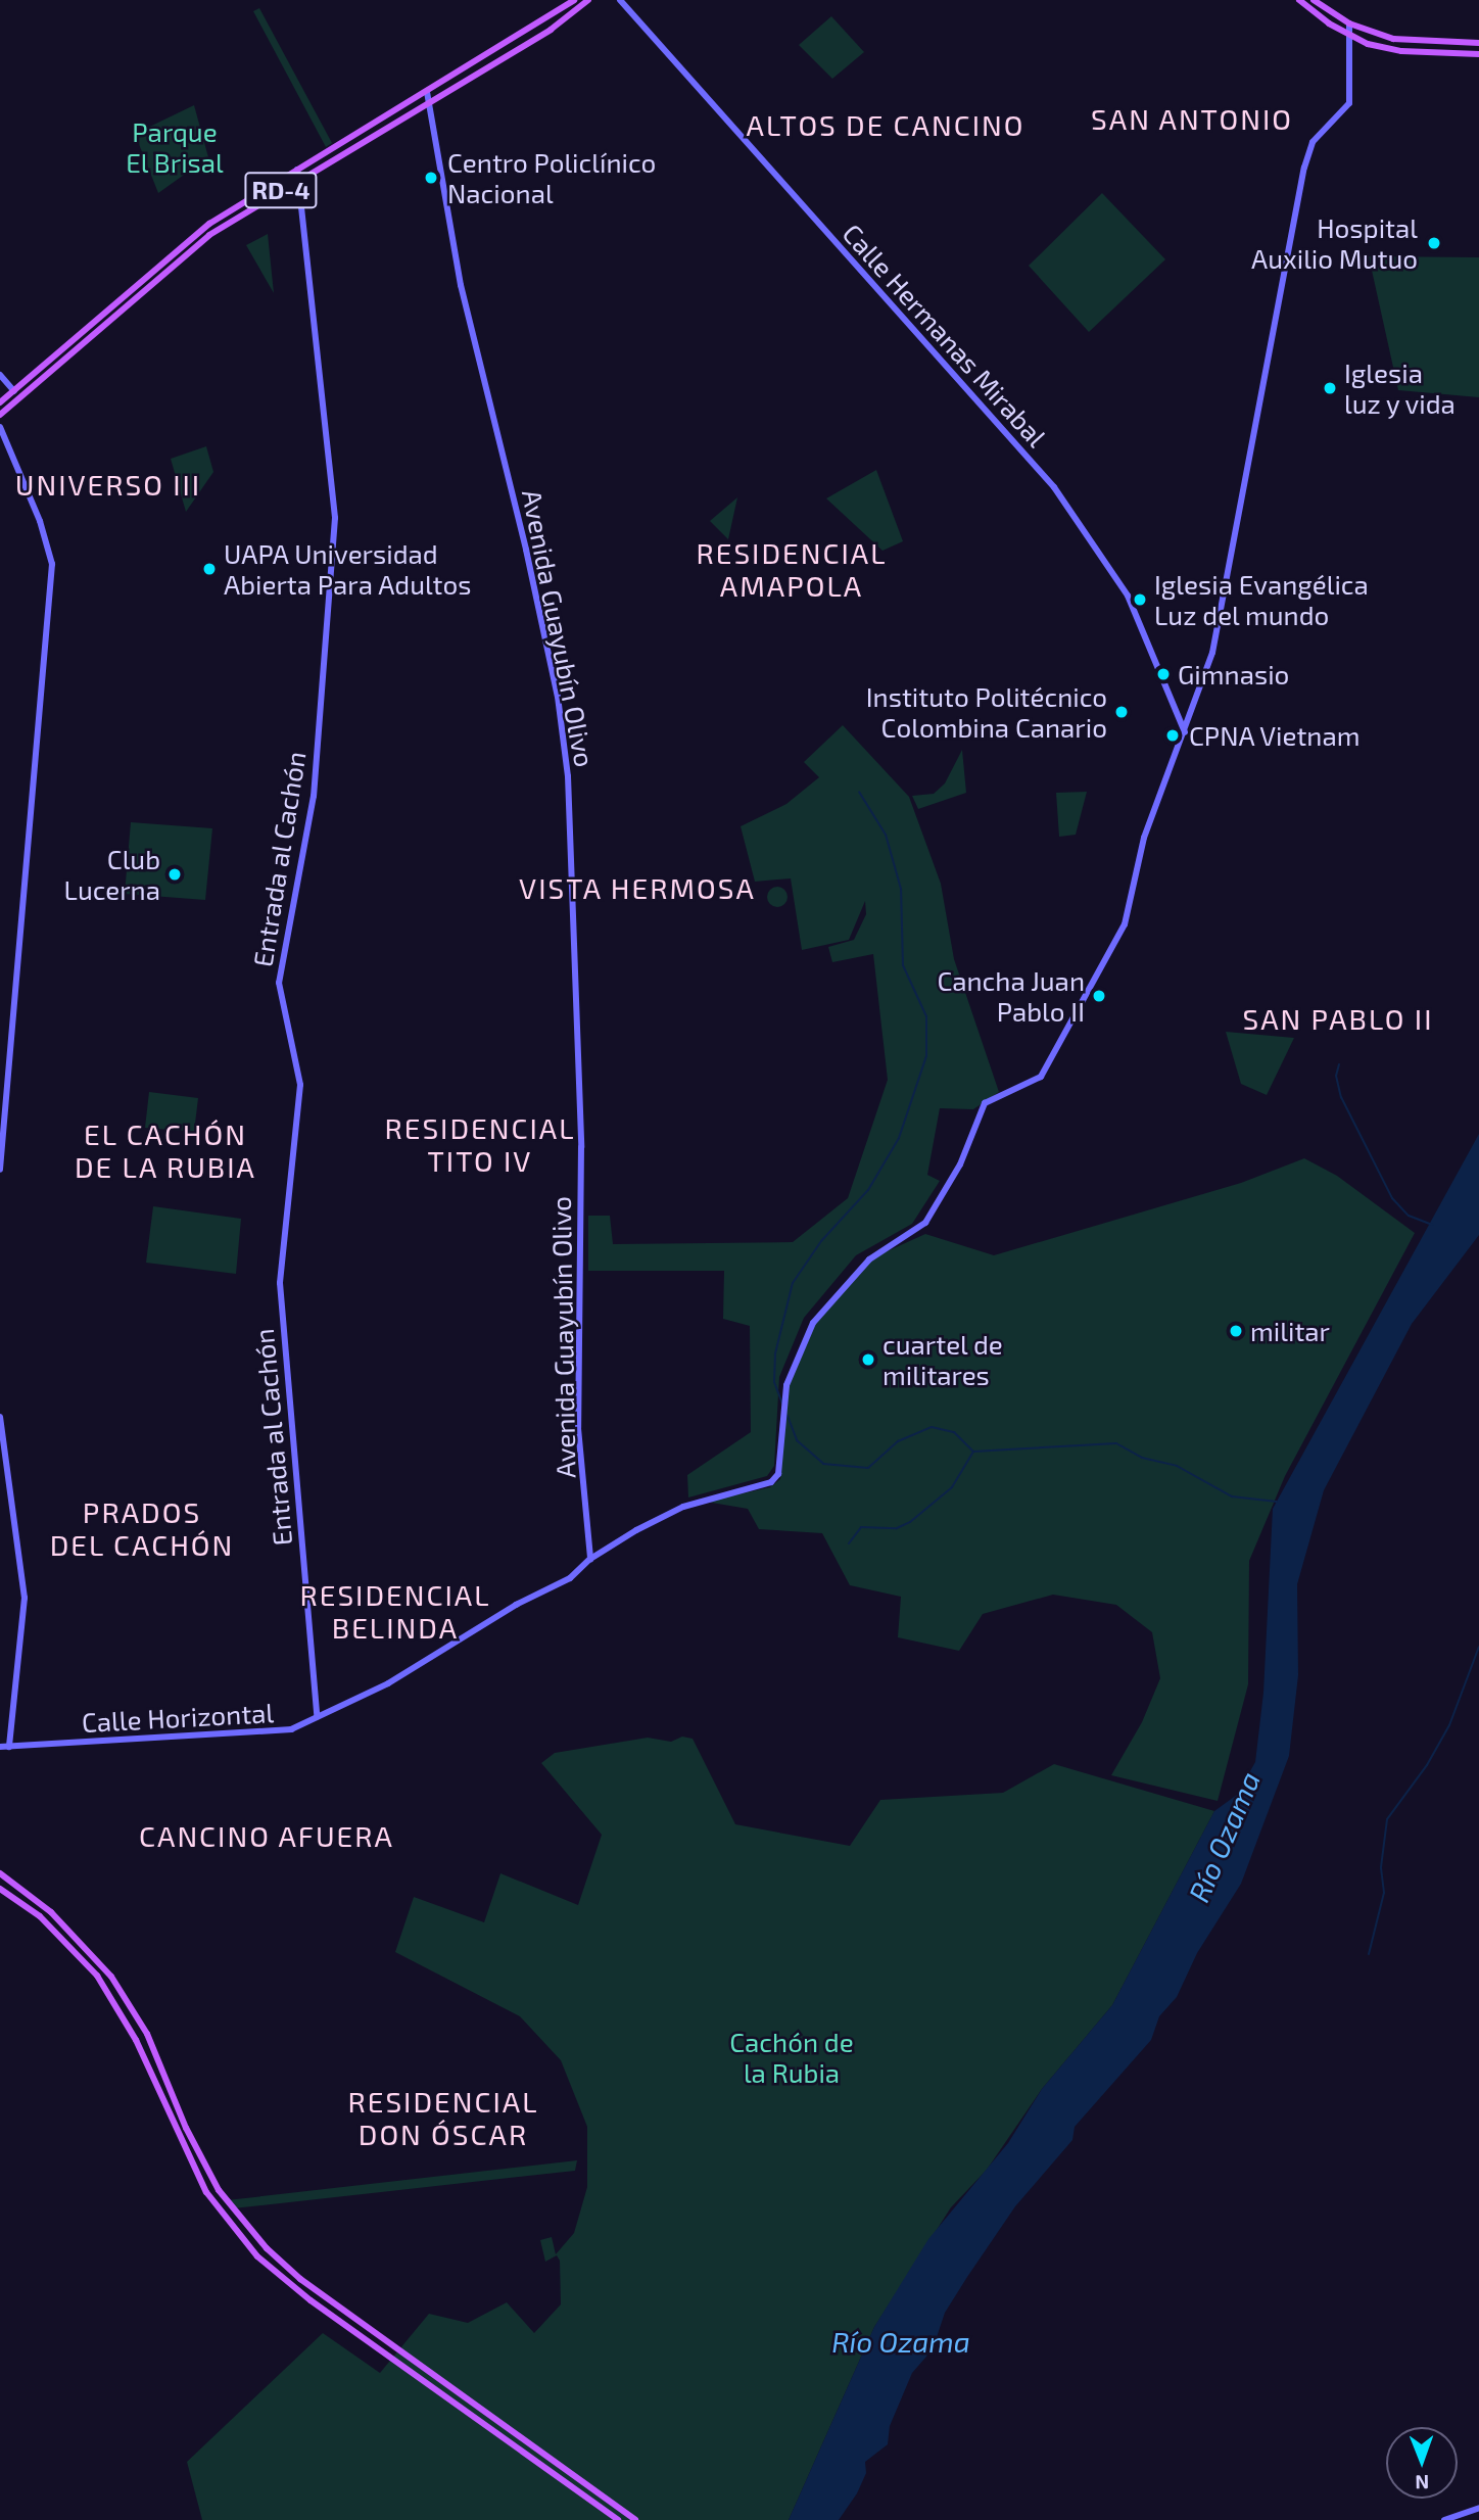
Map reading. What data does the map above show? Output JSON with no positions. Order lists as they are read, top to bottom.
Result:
{
  "streets": {
    "main road": [
      "RD-4",
      "Calle Hermanas Mirabal",
      "Avenida Guayubín Olivo",
      "Entrada al Cachón",
      "Calle Horizontal"
    ]
  },
  "crossings": [
    ["RD-4", "Avenida Guayubín Olivo"],
    ["RD-4", "Entrada al Cachón"],
    ["Calle Hermanas Mirabal", "Calle Horizontal"],
    ["Avenida Guayubín Olivo", "Calle Horizontal"],
    ["Entrada al Cachón", "Calle Horizontal"]
  ],
  "districts": [
    "SAN ANTONIO",
    "ALTOS DE CANCINO",
    "UNIVERSO III",
    "RESIDENCIAL AMAPOLA",
    "VISTA HERMOSA",
    "SAN PABLO II",
    "RESIDENCIAL TITO IV",
    "EL CACHÓN DE LA RUBIA",
    "PRADOS DEL CACHÓN",
    "RESIDENCIAL BELINDA",
    "CANCINO AFUERA",
    "RESIDENCIAL DON ÓSCAR"
  ],
  "water": ["Río Ozama"],
  "parks": ["Parque El Brisal", "Cachón de la Rubia"],
  "places": [
    "Centro Policlínico Nacional",
    "Hospital Auxilio Mutuo",
    "Iglesia luz y vida",
    "UAPA Universidad Abierta Para Adultos",
    "Iglesia Evangélica Luz del mundo",
    "Gimnasio",
    "Instituto Politécnico Colombina Canario",
    "CPNA Vietnam",
    "Club Lucerna",
    "Cancha Juan Pablo II",
    "militar",
    "cuartel de militares"
  ],
  "north": "bottom"
}
